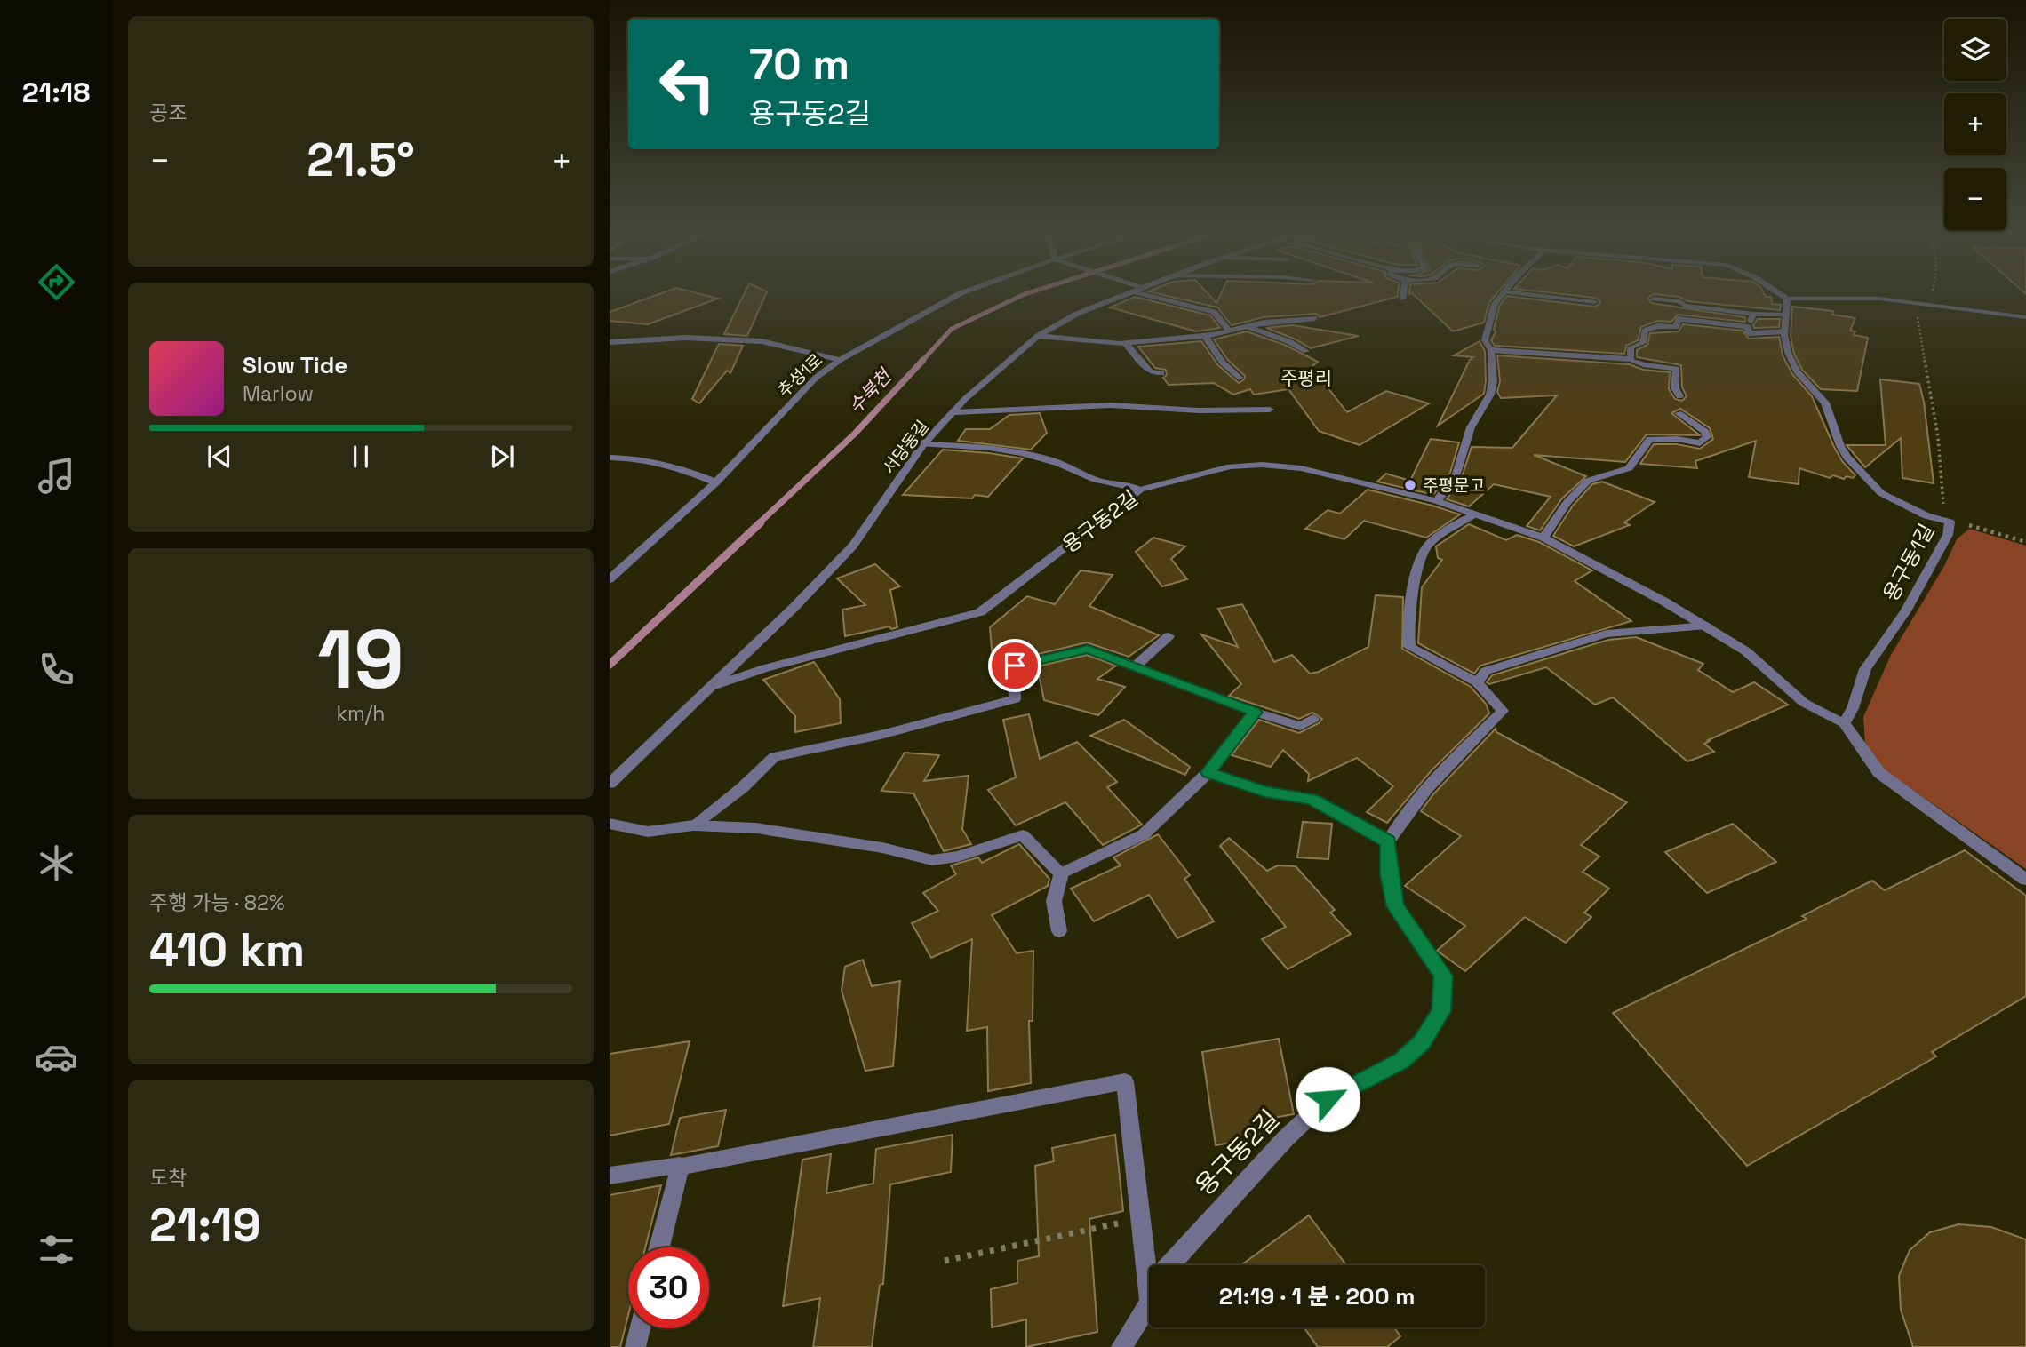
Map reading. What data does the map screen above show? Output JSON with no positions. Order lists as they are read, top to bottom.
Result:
{
  "streets": {
    "street": [
      "추성1로",
      "서당동길",
      "용구동2길",
      "용구동1길"
    ]
  },
  "crossings": [
    ["서당동길", "용구동2길"],
    ["용구동2길", "용구동1길"]
  ],
  "districts": ["주평리"],
  "water": ["수북천"],
  "places": ["주평문고"],
  "page": {
    "tabs": "21:18",
    "tile": [
      "공조",
      ["19", "km/h"],
      ["주행 가능 · 82%", "410 km"],
      ["도착", "21:19"]
    ],
    "map_buttons": ["+", "−"],
    "turn": ["70 m", "용구동2길"],
    "heat": ["−", "21.5°", "+"],
    "song": ["Slow Tide", "Marlow"],
    "limit": "30",
    "trip": "21:19 · 1 분 · 200 m"
  }
}
